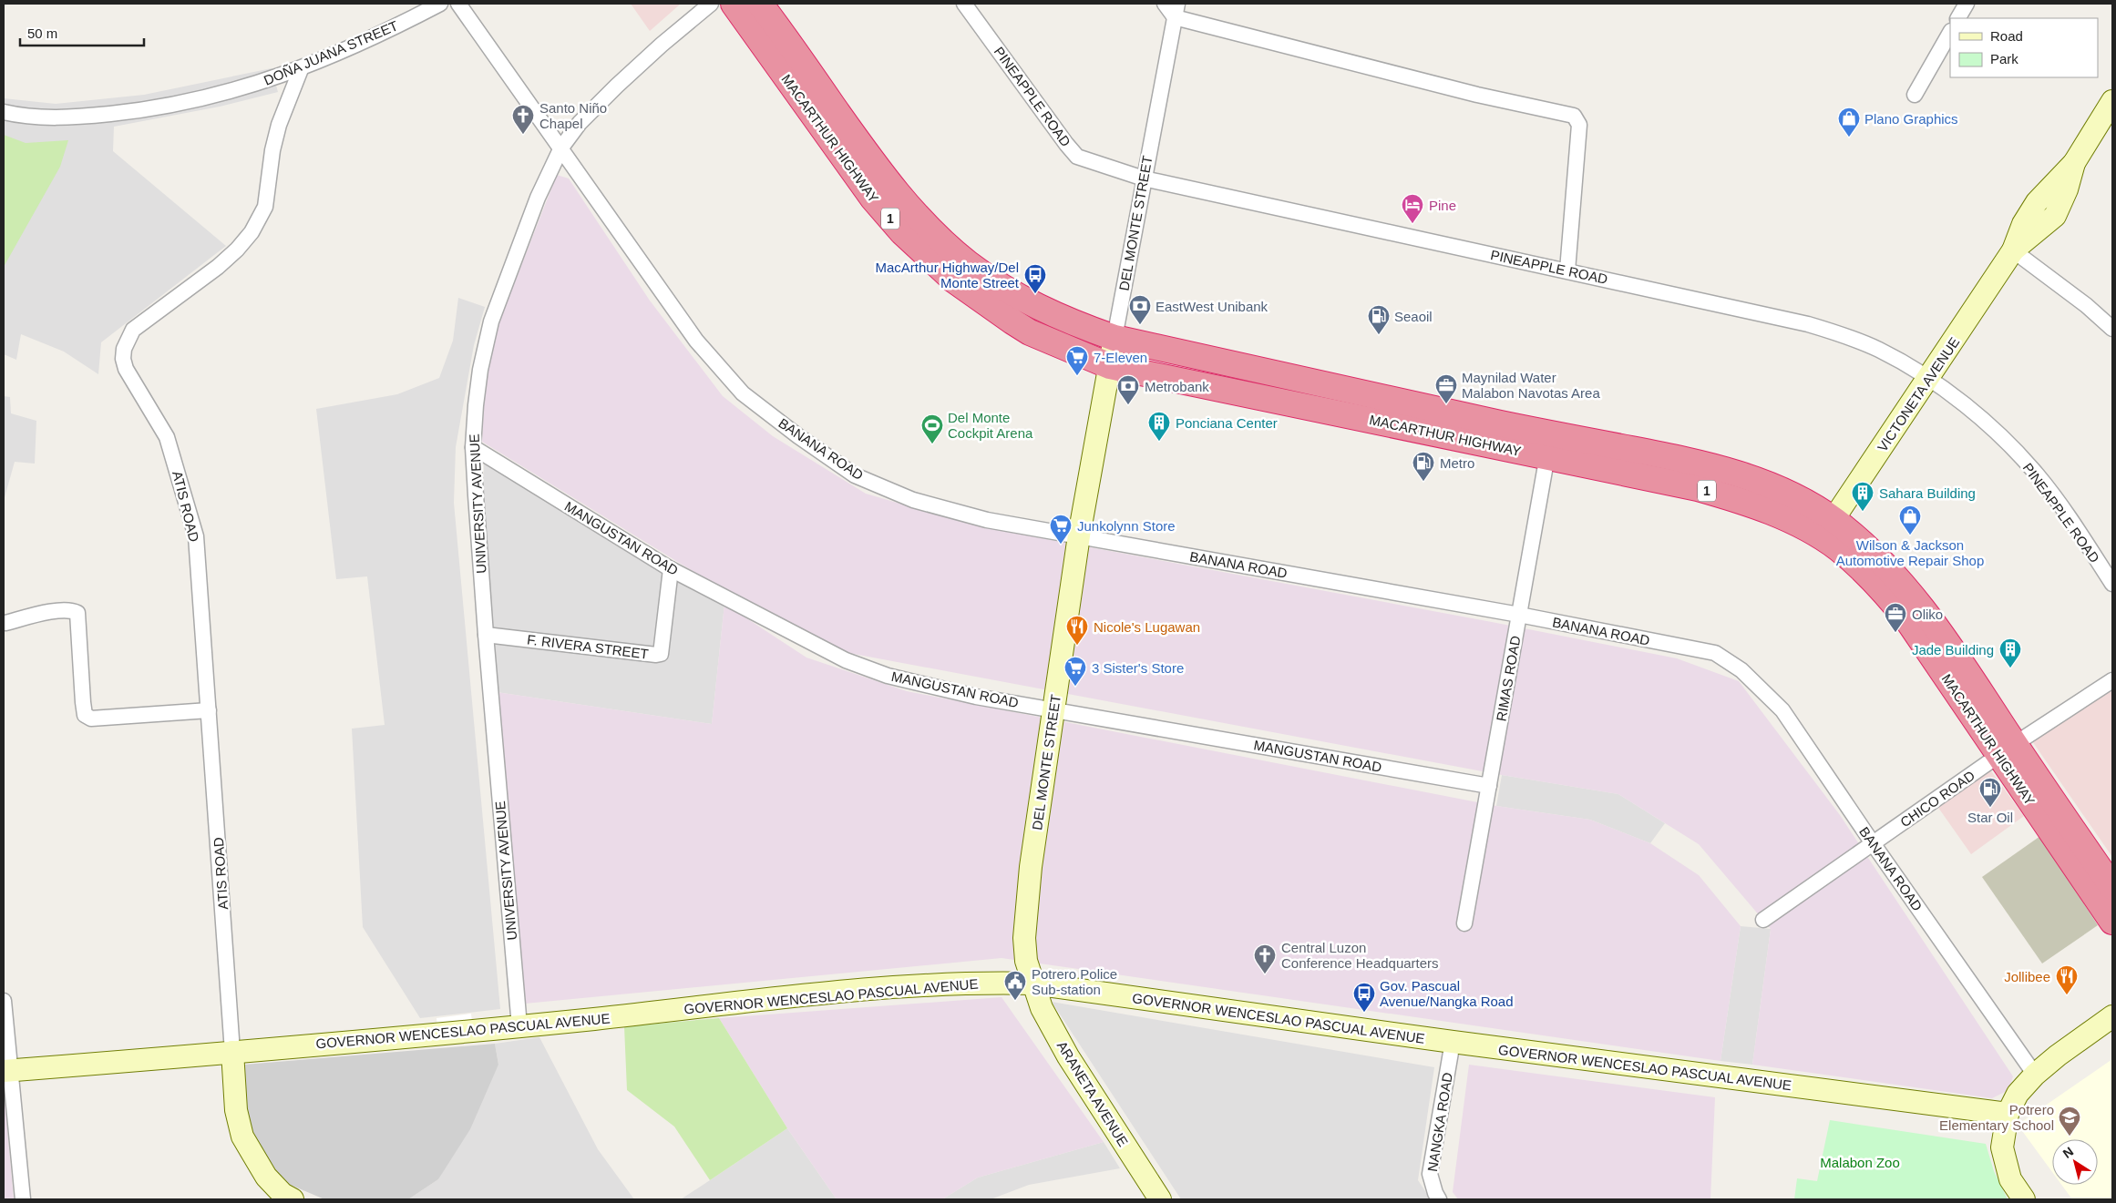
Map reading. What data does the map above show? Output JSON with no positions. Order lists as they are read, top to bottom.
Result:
{
  "streets": {
    "highway": ["MACARTHUR HIGHWAY", "1"],
    "main road": [
      "DEL MONTE STREET",
      "VICTONETA AVENUE",
      "GOVERNOR WENCESLAO PASCUAL AVENUE",
      "ARANETA AVENUE"
    ],
    "street": [
      "DOÑA JUANA STREET",
      "PINEAPPLE ROAD",
      "BANANA ROAD",
      "UNIVERSITY AVENUE",
      "ATIS ROAD",
      "MANGUSTAN ROAD",
      "F. RIVERA STREET",
      "RIMAS ROAD",
      "CHICO ROAD",
      "NANGKA ROAD"
    ]
  },
  "crossings": [
    ["DOÑA JUANA STREET", "ATIS ROAD"],
    ["PINEAPPLE ROAD", "DEL MONTE STREET"],
    ["PINEAPPLE ROAD", "VICTONETA AVENUE"],
    ["MACARTHUR HIGHWAY", "DEL MONTE STREET"],
    ["MACARTHUR HIGHWAY", "VICTONETA AVENUE"],
    ["MACARTHUR HIGHWAY", "RIMAS ROAD"],
    ["MACARTHUR HIGHWAY", "CHICO ROAD"],
    ["DEL MONTE STREET", "BANANA ROAD"],
    ["DEL MONTE STREET", "MANGUSTAN ROAD"],
    ["DEL MONTE STREET", "GOVERNOR WENCESLAO PASCUAL AVENUE"],
    ["DEL MONTE STREET", "ARANETA AVENUE"],
    ["BANANA ROAD", "UNIVERSITY AVENUE"],
    ["BANANA ROAD", "RIMAS ROAD"],
    ["BANANA ROAD", "CHICO ROAD"],
    ["UNIVERSITY AVENUE", "MANGUSTAN ROAD"],
    ["UNIVERSITY AVENUE", "F. RIVERA STREET"],
    ["UNIVERSITY AVENUE", "GOVERNOR WENCESLAO PASCUAL AVENUE"],
    ["ATIS ROAD", "GOVERNOR WENCESLAO PASCUAL AVENUE"],
    ["MANGUSTAN ROAD", "F. RIVERA STREET"],
    ["MANGUSTAN ROAD", "RIMAS ROAD"],
    ["GOVERNOR WENCESLAO PASCUAL AVENUE", "ARANETA AVENUE"],
    ["GOVERNOR WENCESLAO PASCUAL AVENUE", "NANGKA ROAD"]
  ],
  "parks": ["Malabon Zoo"],
  "places": {
    "church": ["Santo Niño Chapel", "Central Luzon Conference Headquarters"],
    "shop": ["Plano Graphics", "Wilson & Jackson Automotive Repair Shop"],
    "hotel": ["Pine"],
    "bus stop": ["MacArthur Highway/Del Monte Street", "Gov. Pascual Avenue/Nangka Road"],
    "bank": ["EastWest Unibank", "Metrobank"],
    "fuel station": ["Seaoil", "Metro", "Star Oil"],
    "supermarket": ["7-Eleven", "Junkolynn Store", "3 Sister's Store"],
    "office": ["Maynilad Water Malabon Navotas Area", "Oliko"],
    "building": ["Ponciana Center", "Sahara Building", "Jade Building"],
    "sports": ["Del Monte Cockpit Arena"],
    "restaurant": ["Nicole's Lugawan", "Jollibee"],
    "public building": ["Potrero Police Sub-station"],
    "school or university": ["Potrero Elementary School"]
  },
  "legend": ["Road", "Park"],
  "scale_bar": "50 m",
  "north": "top left"
}
